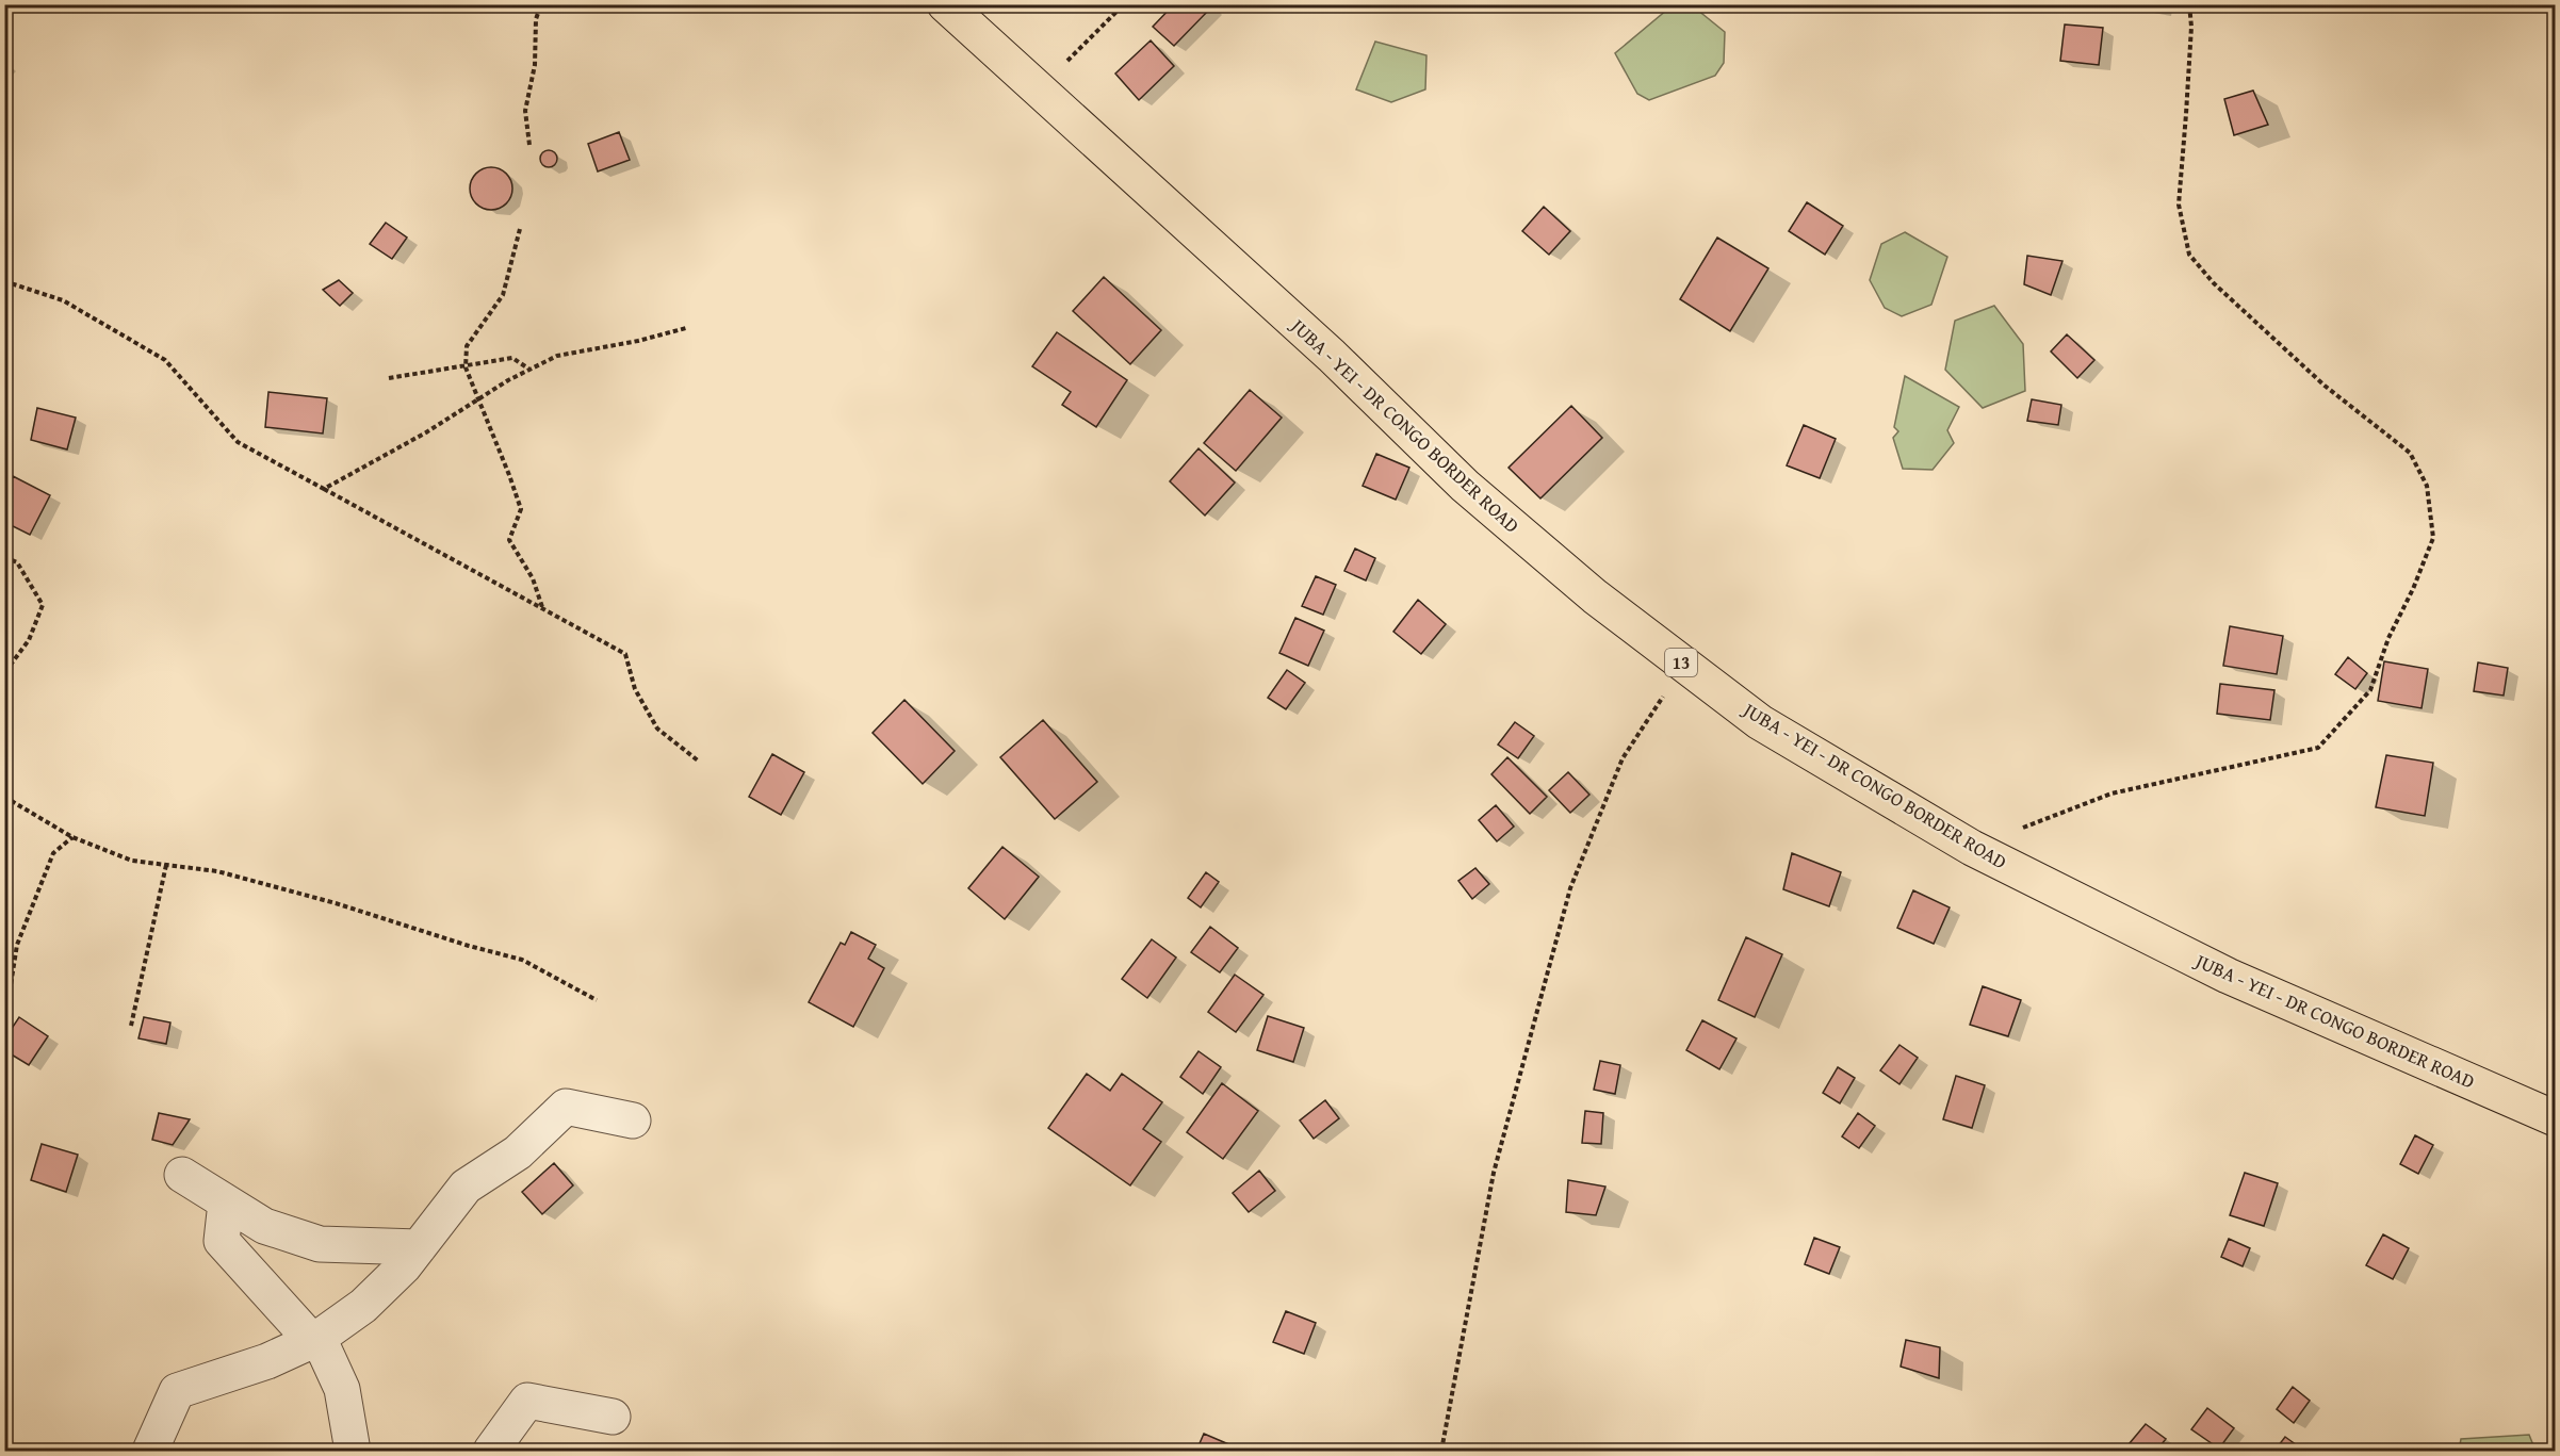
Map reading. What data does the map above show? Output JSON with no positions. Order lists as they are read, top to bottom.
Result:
{
  "streets": {
    "main road": ["JUBA - YEI - DR CONGO BORDER ROAD", "13"]
  }
}
